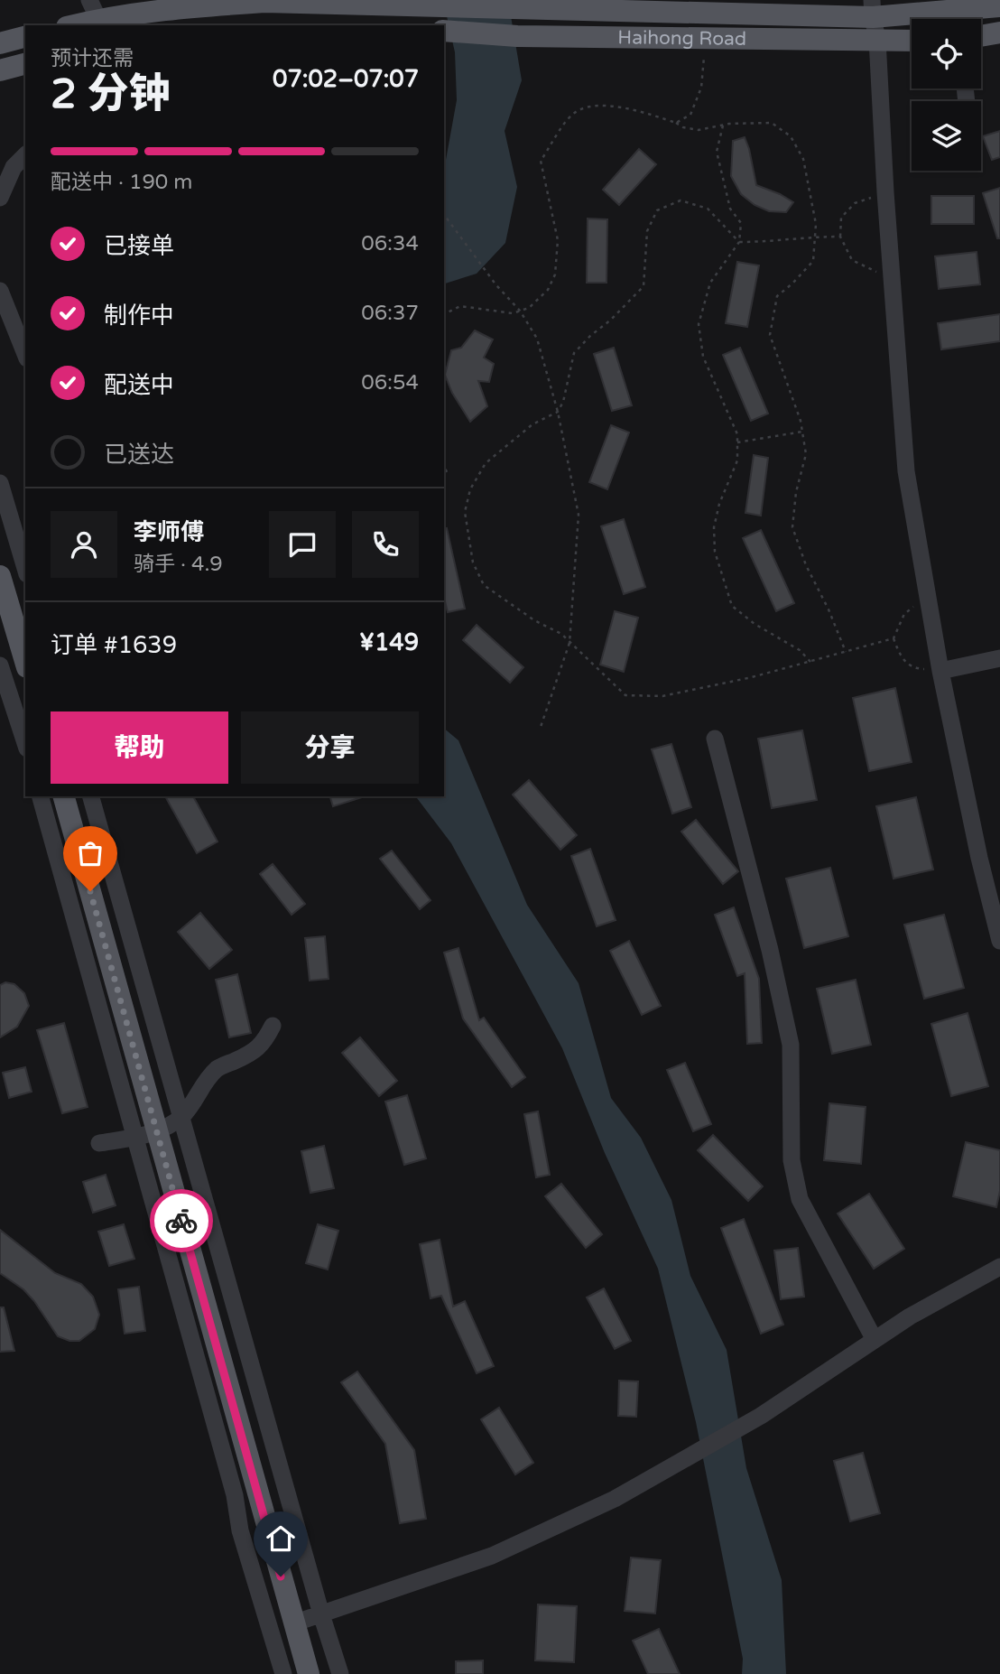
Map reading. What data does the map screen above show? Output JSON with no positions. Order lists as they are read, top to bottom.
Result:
{
  "streets": {
    "main road": ["Haihong Road"]
  },
  "page": {
    "heading": ["2 分钟", "预计还需", "07:02–07:07"],
    "panel": [
      "李师傅",
      "骑手 · 4.9",
      "订单 #1639",
      "¥149"
    ],
    "bar": "配送中 · 190 m",
    "list": [
      ["已接单", "06:34"],
      ["制作中", "06:37"],
      ["配送中", "06:54"],
      "已送达"
    ],
    "buttons": ["帮助", "分享"]
  }
}
